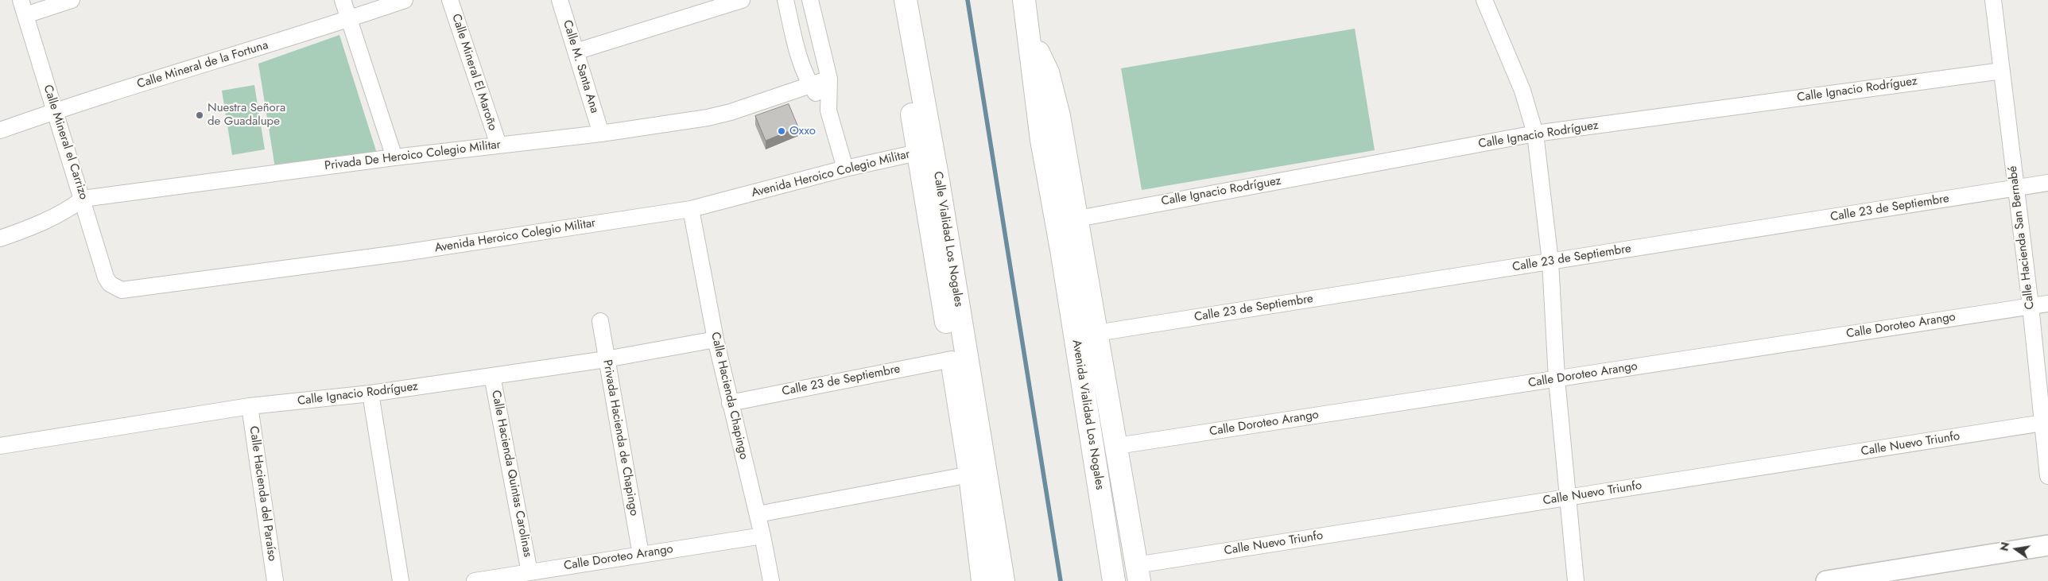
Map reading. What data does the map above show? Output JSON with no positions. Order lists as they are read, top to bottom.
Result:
{
  "streets": {
    "highway": ["Calle Vialidad Los Nogales", "Avenida Vialidad Los Nogales"],
    "street": [
      "Calle Mineral de la Fortuna",
      "Calle M. Santa Ana",
      "Calle Mineral El Maroño",
      "Calle Ignacio Rodríguez",
      "Calle Mineral el Carrizo",
      "Privada De Heroico Colegio Militar",
      "Avenida Heroico Colegio Militar",
      "Calle 23 de Septiembre",
      "Calle Hacienda San Bernabé",
      "Calle Doroteo Arango",
      "Calle Hacienda Chapingo",
      "Privada Hacienda de Chapingo",
      "Calle Nuevo Triunfo",
      "Calle Hacienda Quintas Carolinas",
      "Calle Hacienda del Paraíso"
    ]
  },
  "crossings": [
    ["Calle Mineral de la Fortuna", "Calle Mineral el Carrizo"],
    ["Calle M. Santa Ana", "Privada De Heroico Colegio Militar"],
    ["Calle Mineral El Maroño", "Privada De Heroico Colegio Militar"],
    ["Calle Ignacio Rodríguez", "Calle Hacienda San Bernabé"],
    ["Calle Ignacio Rodríguez", "Calle Hacienda Chapingo"],
    ["Calle Ignacio Rodríguez", "Privada Hacienda de Chapingo"],
    ["Calle Ignacio Rodríguez", "Calle Hacienda Quintas Carolinas"],
    ["Calle Ignacio Rodríguez", "Calle Hacienda del Paraíso"],
    ["Calle Mineral el Carrizo", "Privada De Heroico Colegio Militar"],
    ["Calle Mineral el Carrizo", "Avenida Heroico Colegio Militar"],
    ["Avenida Heroico Colegio Militar", "Calle Hacienda Chapingo"],
    ["Calle 23 de Septiembre", "Calle Hacienda San Bernabé"],
    ["Calle 23 de Septiembre", "Calle Hacienda Chapingo"],
    ["Calle Hacienda San Bernabé", "Calle Doroteo Arango"],
    ["Calle Hacienda San Bernabé", "Calle Nuevo Triunfo"],
    ["Calle Doroteo Arango", "Calle Hacienda Chapingo"],
    ["Calle Doroteo Arango", "Privada Hacienda de Chapingo"],
    ["Calle Doroteo Arango", "Calle Hacienda Quintas Carolinas"]
  ],
  "places": ["Nuestra Señora de Guadalupe", "Oxxo"],
  "north": "left"
}
